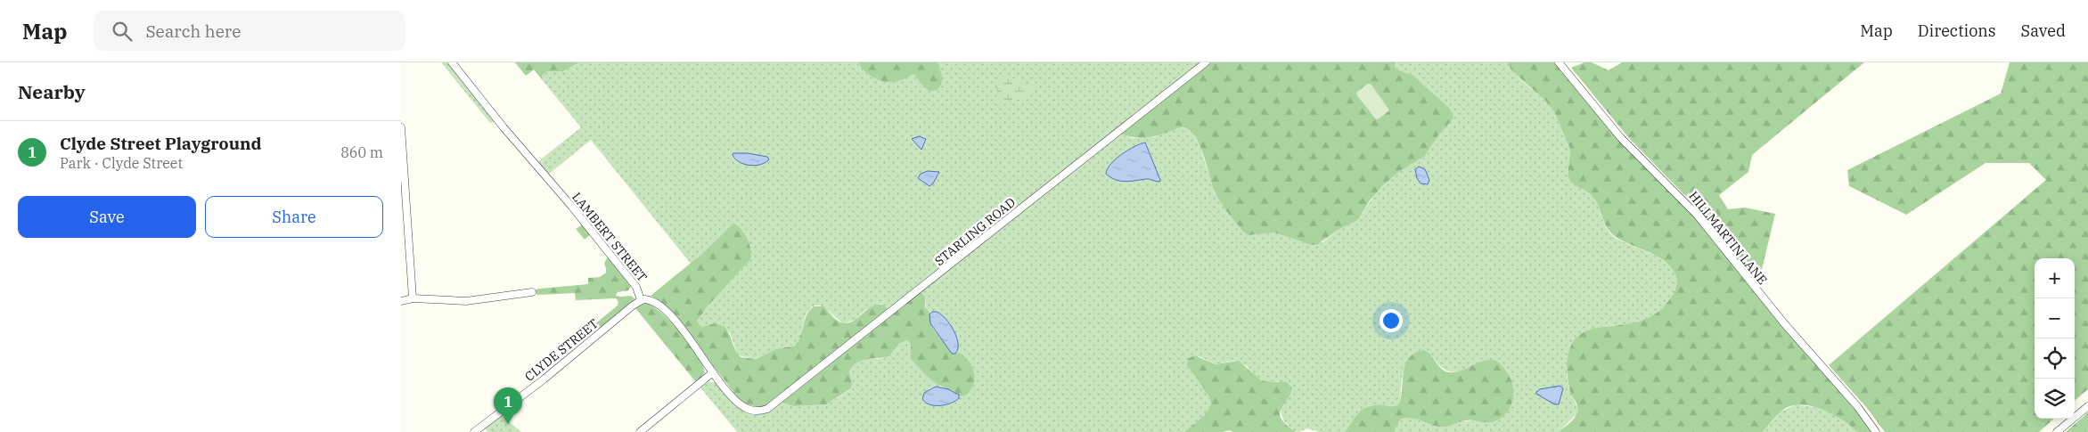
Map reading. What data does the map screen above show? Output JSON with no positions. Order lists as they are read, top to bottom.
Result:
{
  "streets": {
    "street": [
      "STARLING ROAD",
      "LAMBERT STREET",
      "HILLMARTIN LANE",
      "CLYDE STREET"
    ]
  },
  "crossings": [
    ["STARLING ROAD", "LAMBERT STREET"],
    ["LAMBERT STREET", "CLYDE STREET"]
  ],
  "page": {
    "header": "Map",
    "search": "Search here",
    "nav": ["Map", "Directions", "Saved"],
    "heading": "Nearby",
    "list": [
      {
        "mark": "1",
        "name": "Clyde Street Playground",
        "note": "Park · Clyde Street",
        "value": "860 m"
      }
    ],
    "buttons": ["Save", "Share"],
    "map_buttons": ["+", "−"],
    "pins": "1"
  }
}
